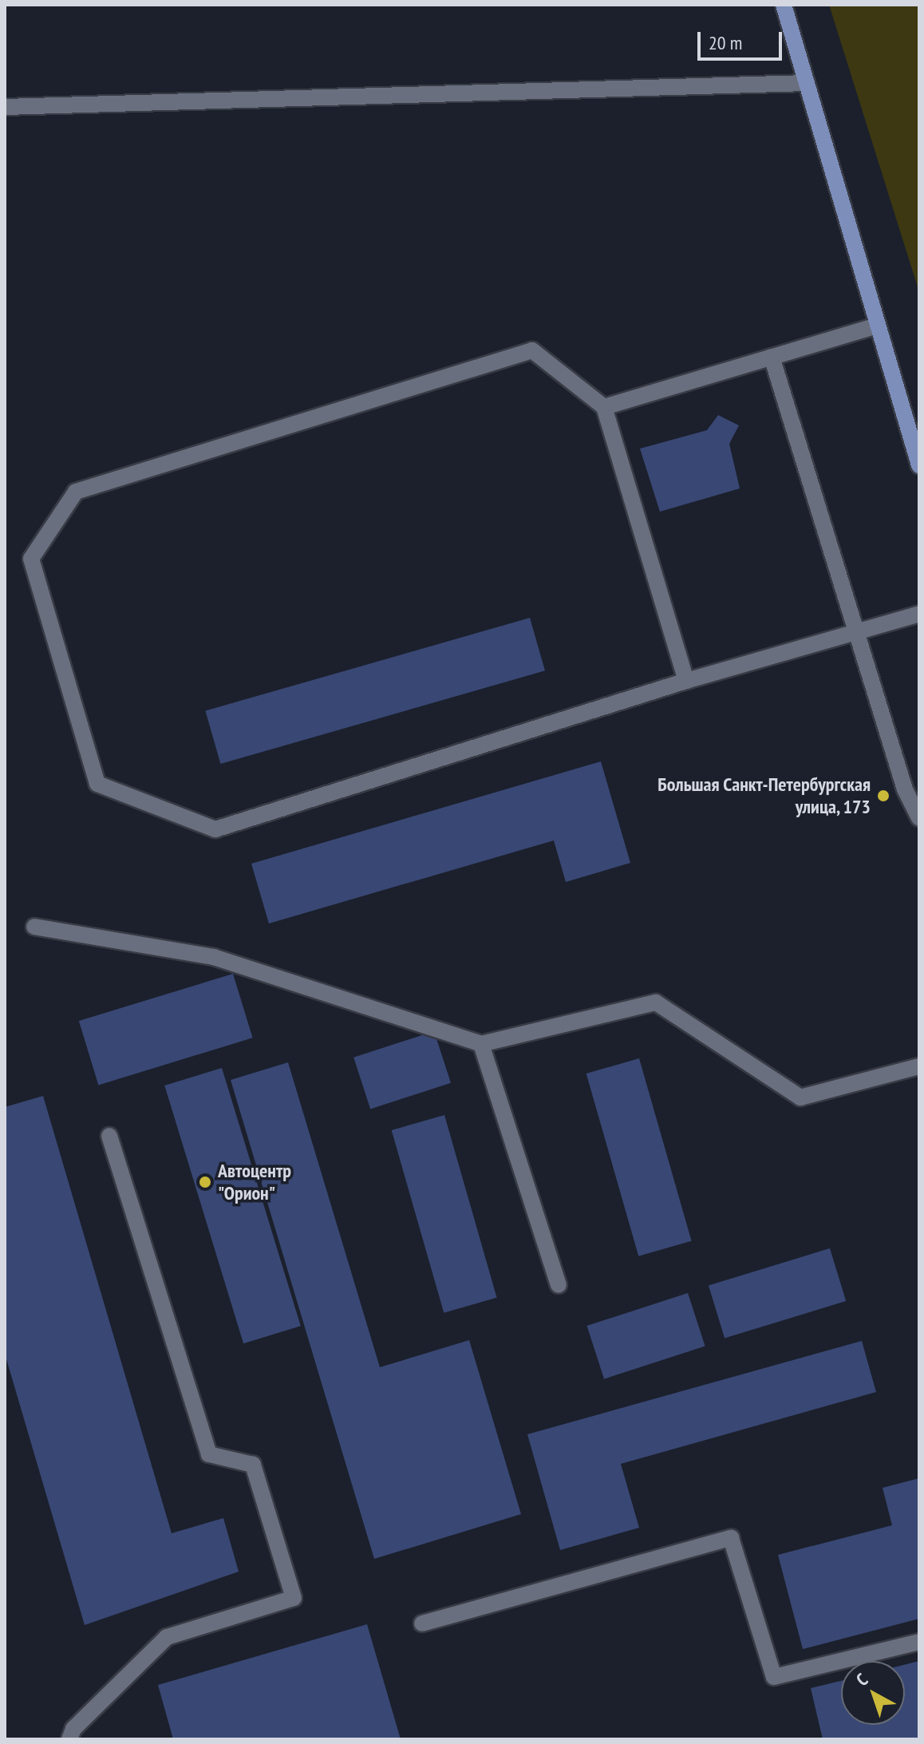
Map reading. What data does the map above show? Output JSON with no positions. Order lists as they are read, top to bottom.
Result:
{
  "places": ["Большая Санкт-Петербургская улица, 173", "Автоцентр \"Орион\""],
  "scale_bar": "20 m",
  "north": "top left"
}
